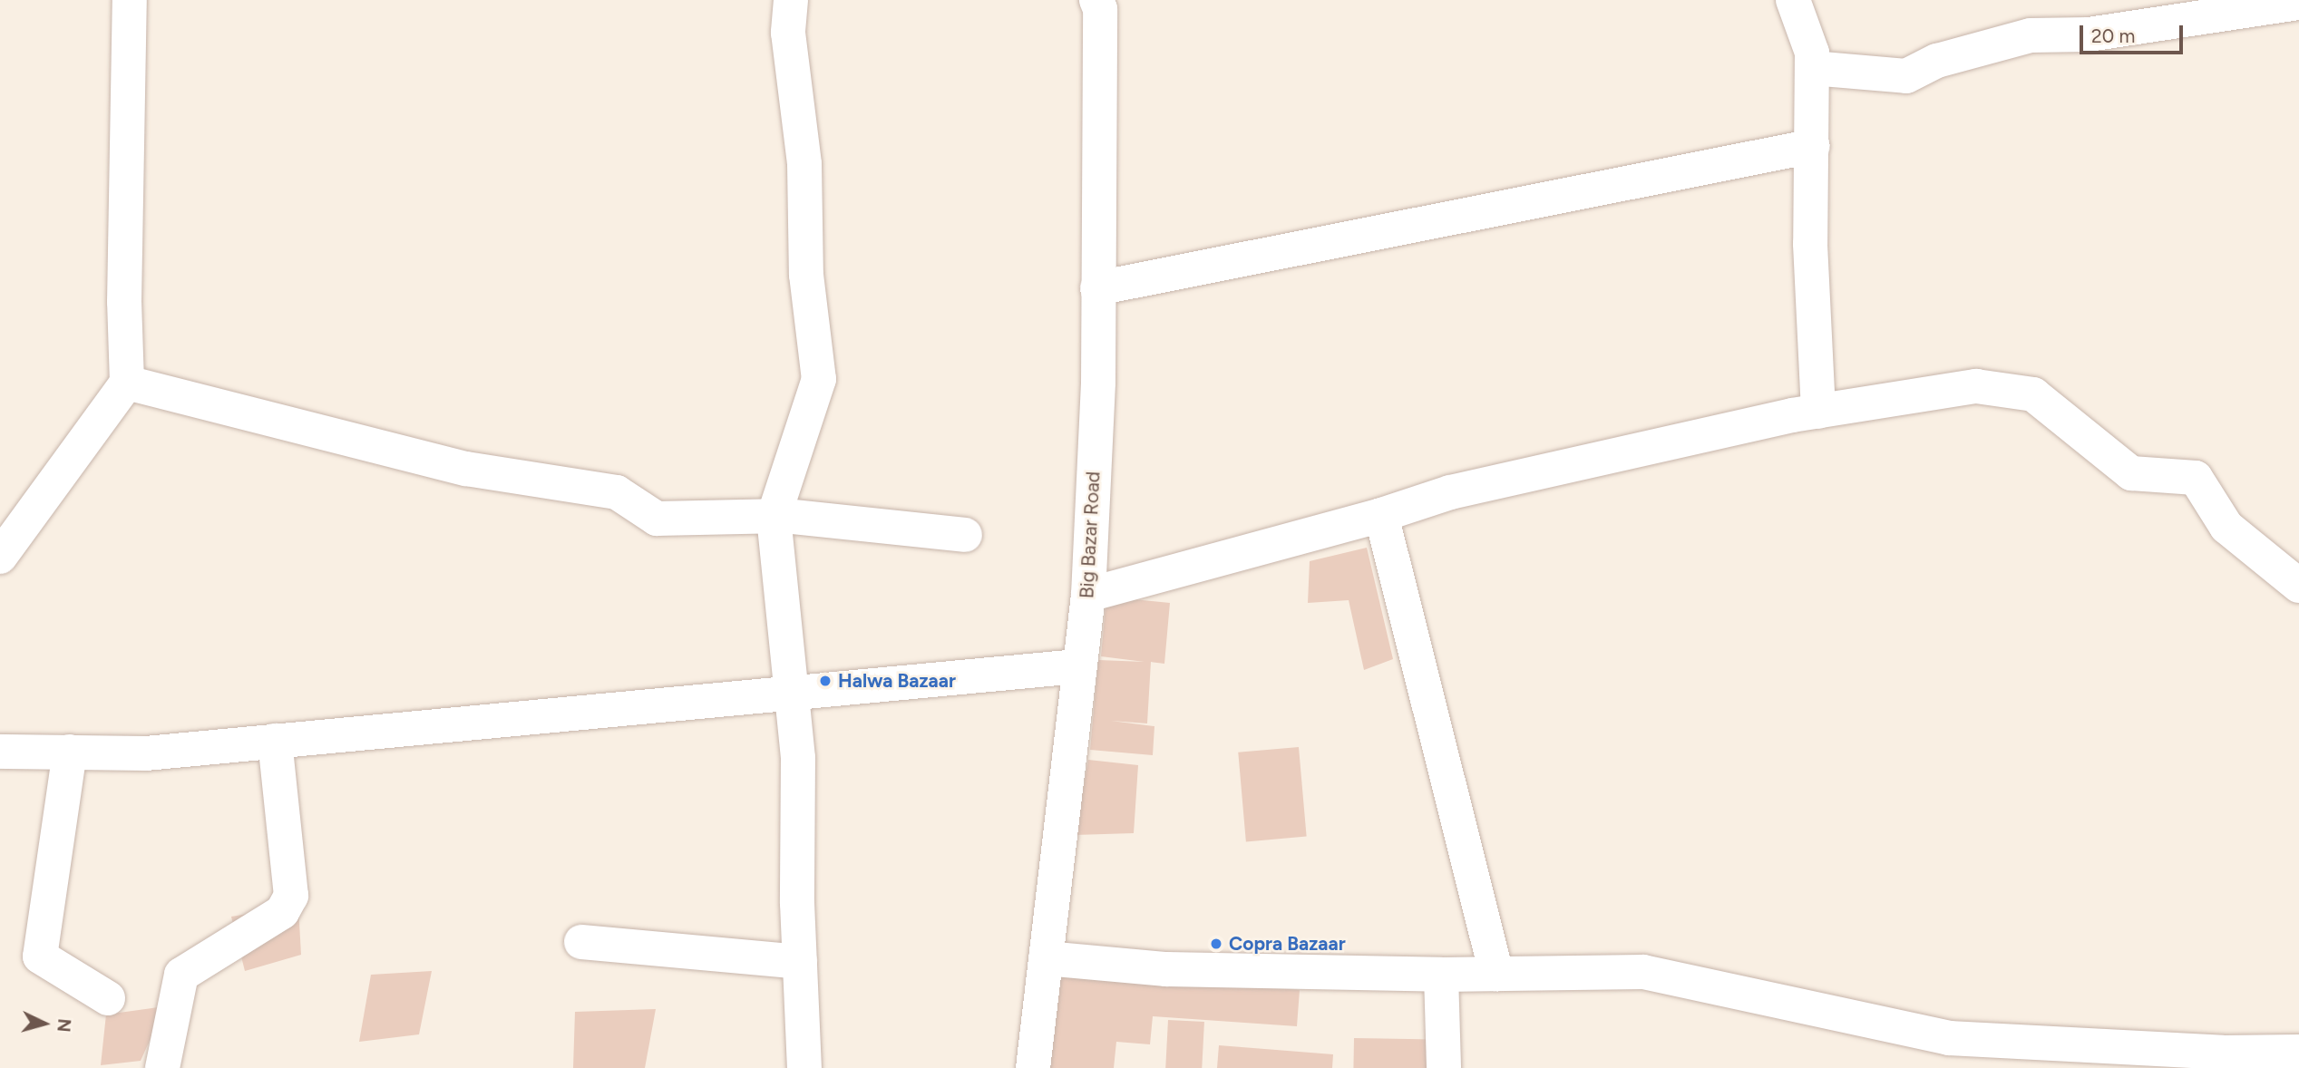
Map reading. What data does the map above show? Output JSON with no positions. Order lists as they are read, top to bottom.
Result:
{
  "streets": {
    "street": ["Big Bazar Road"]
  },
  "places": ["Halwa Bazaar", "Copra Bazaar"],
  "scale_bar": "20 m",
  "north": "right"
}
